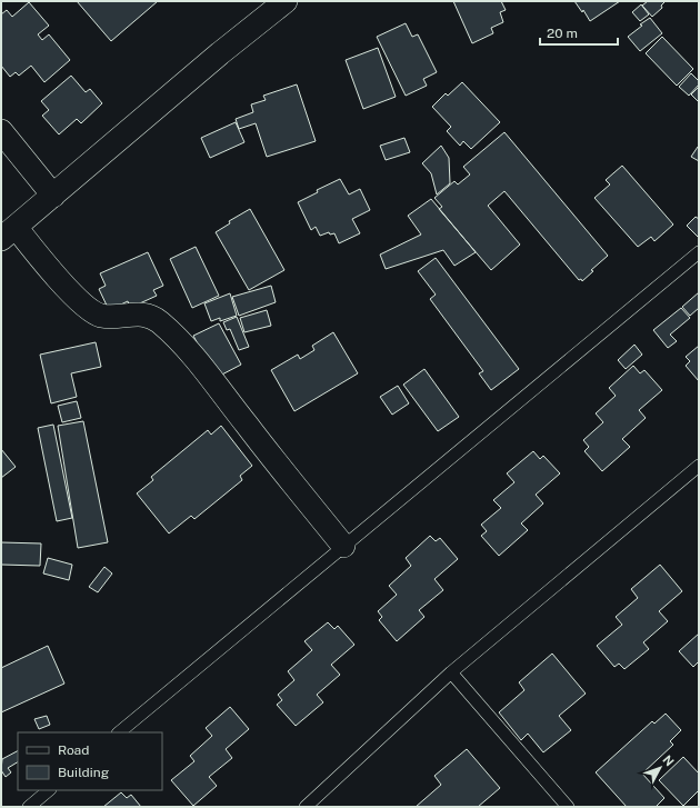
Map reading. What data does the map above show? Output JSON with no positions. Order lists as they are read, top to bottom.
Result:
{
  "legend": ["Road", "Building"],
  "scale_bar": "20 m",
  "north": "top right"
}
